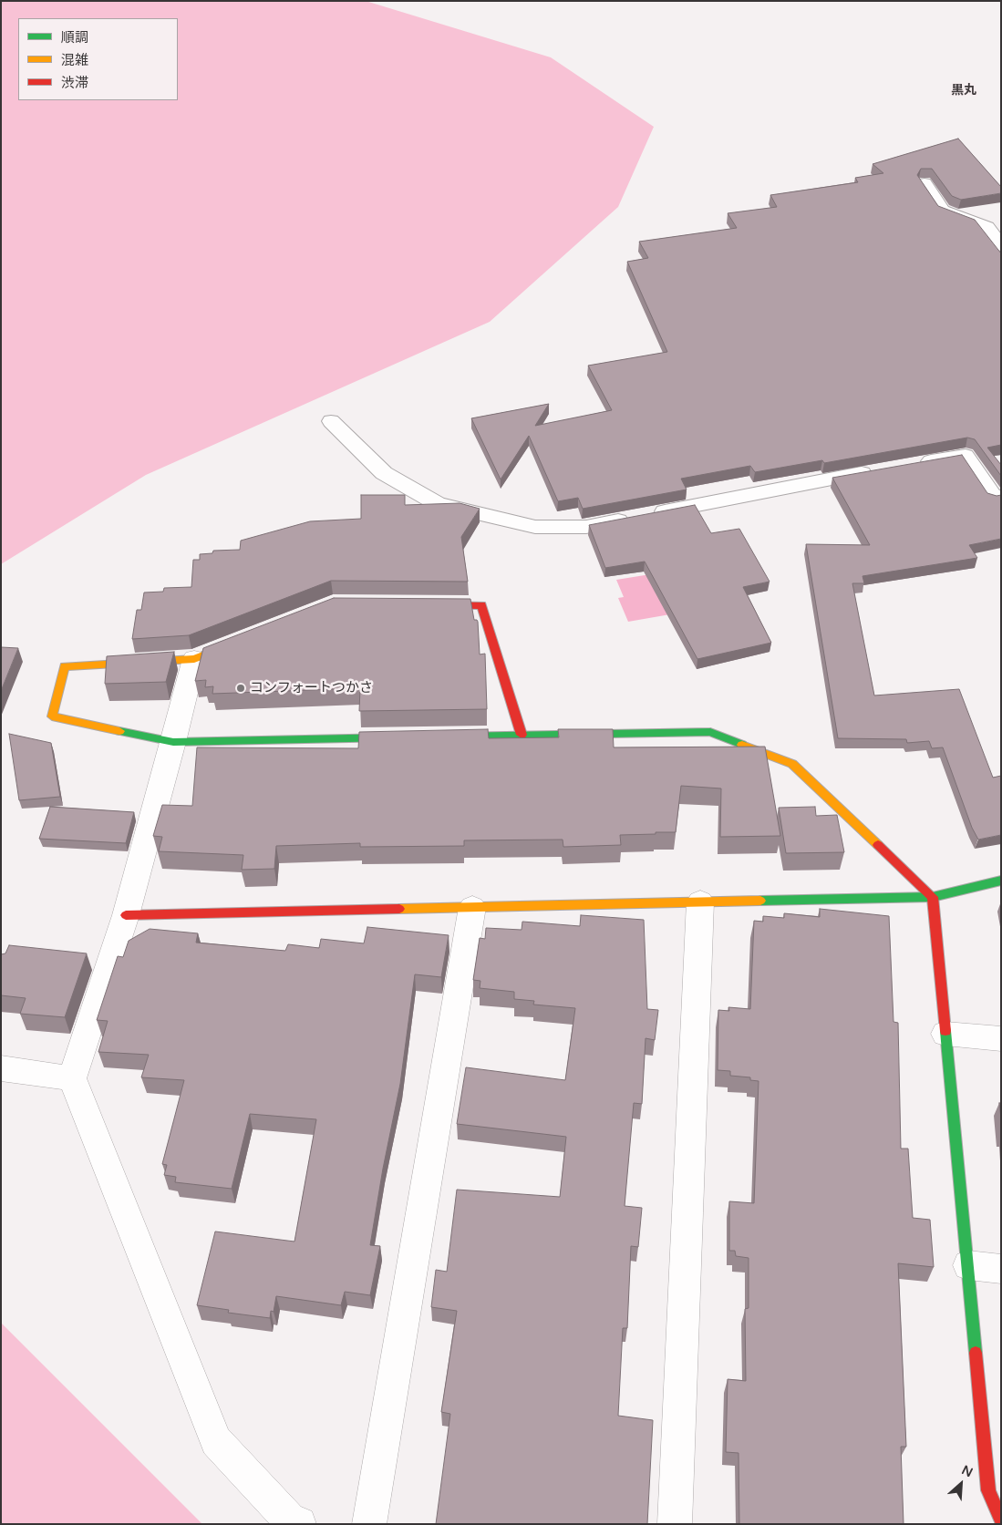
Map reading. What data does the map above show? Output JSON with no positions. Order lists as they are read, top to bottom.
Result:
{
  "districts": ["黒丸"],
  "places": ["コンフォートつかさ"],
  "legend": ["順調", "混雑", "渋滞"],
  "north": "top right"
}
